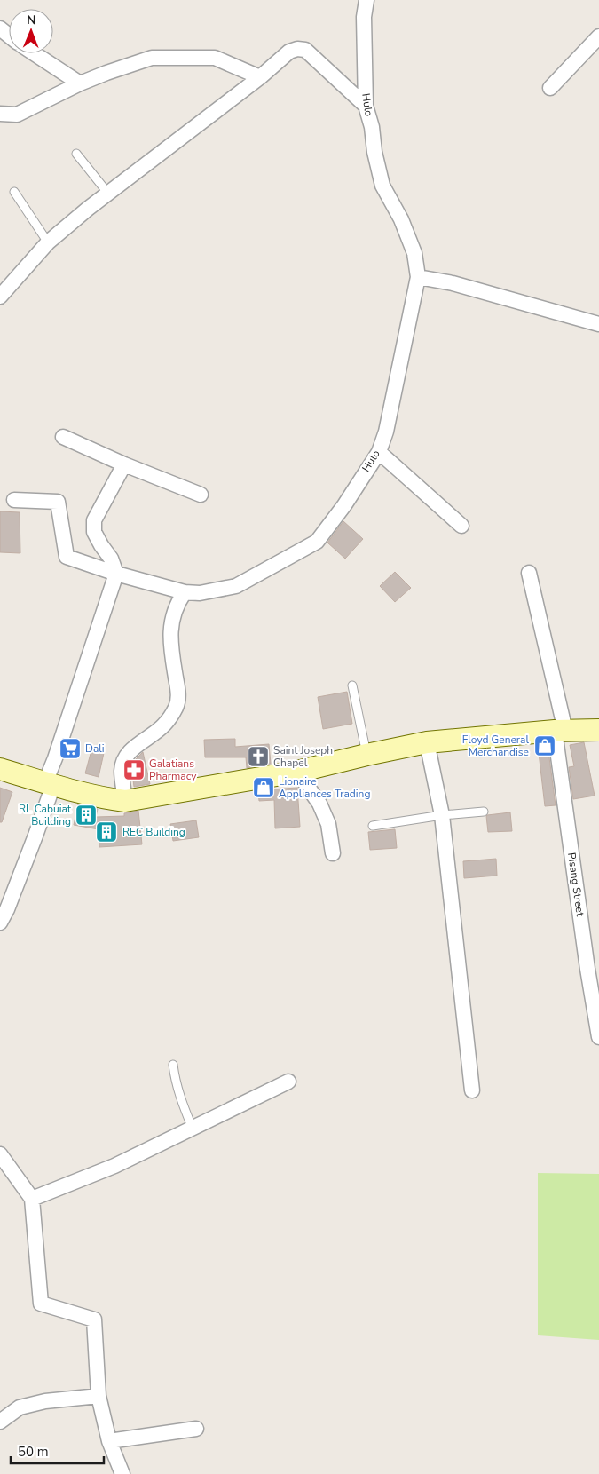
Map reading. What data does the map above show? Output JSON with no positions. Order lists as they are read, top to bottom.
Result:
{
  "streets": {
    "street": ["Hulo", "Pisang Street"]
  },
  "places": {
    "shop": ["Floyd General Merchandise", "Lionaire Appliances Trading"],
    "supermarket": ["Dali"],
    "church": ["Saint Joseph Chapel"],
    "pharmacy": ["Galatians Pharmacy"],
    "building": ["RL Cabuiat Building", "REC Building"]
  },
  "scale_bar": "50 m",
  "north": "top"
}
